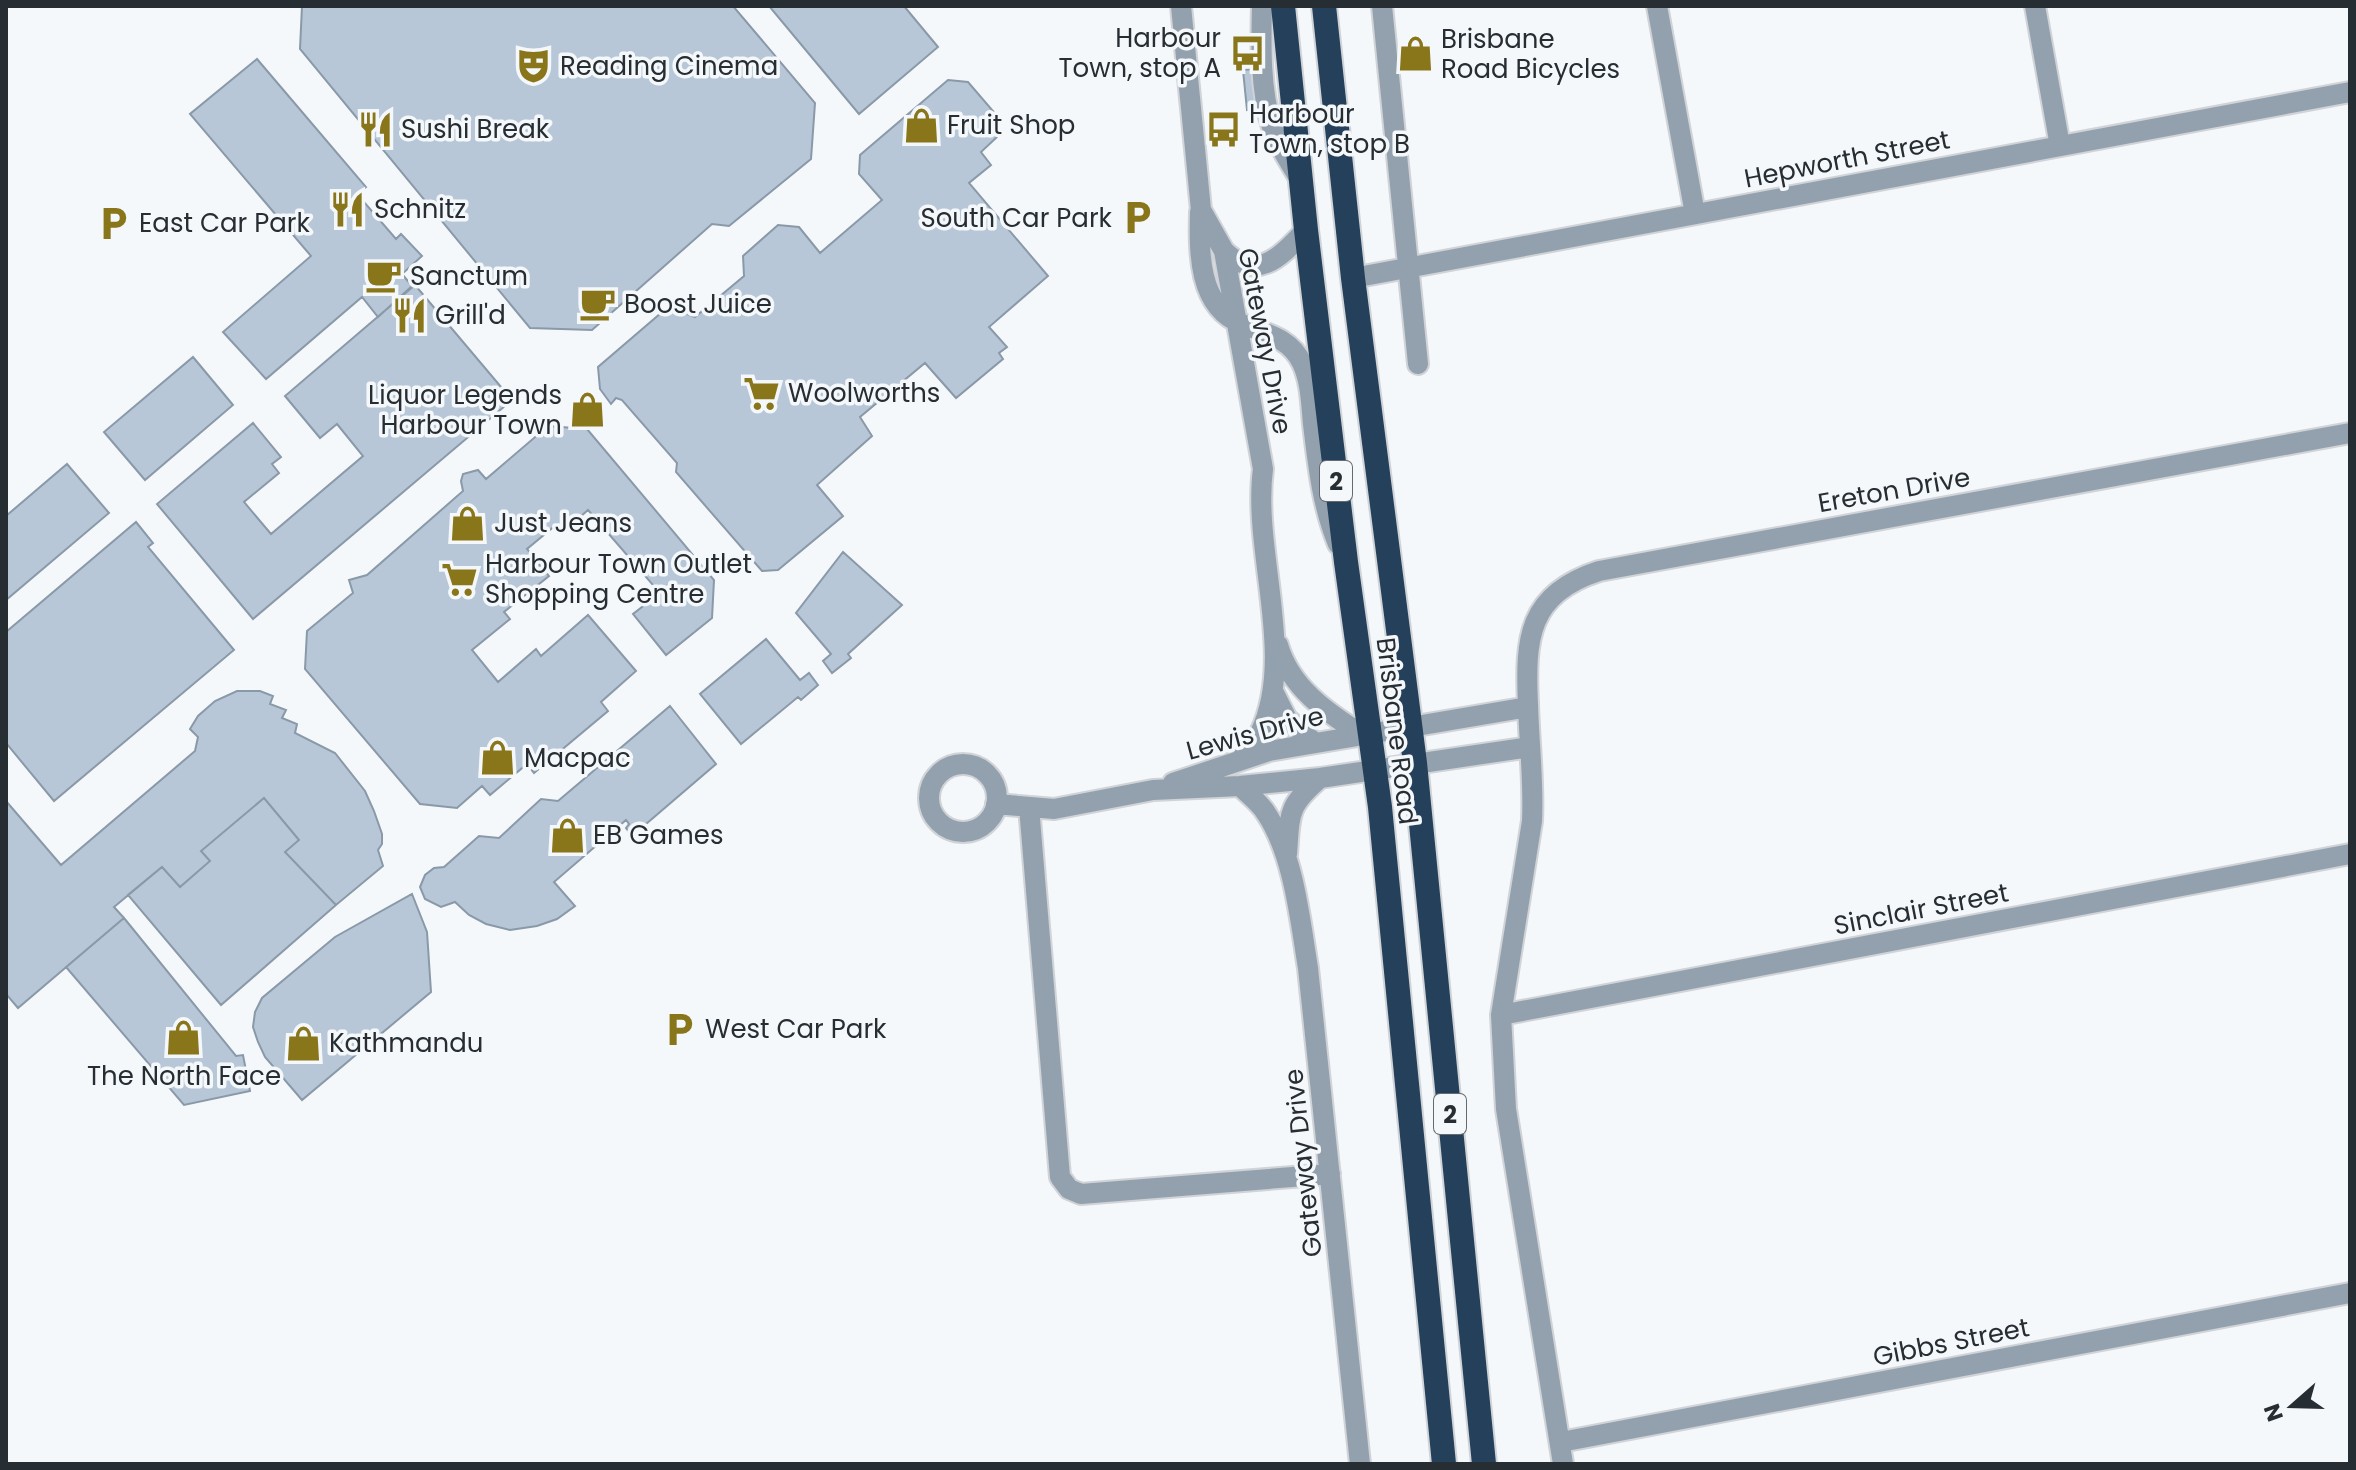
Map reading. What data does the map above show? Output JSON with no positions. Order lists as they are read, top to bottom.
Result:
{
  "streets": {
    "highway": ["2", "Brisbane Road"],
    "street": [
      "Hepworth Street",
      "Gateway Drive",
      "Ereton Drive",
      "Lewis Drive",
      "Sinclair Street",
      "Gibbs Street"
    ]
  },
  "crossings": [
    ["Hepworth Street", "Brisbane Road"],
    ["Gateway Drive", "Lewis Drive"],
    ["Ereton Drive", "Brisbane Road"],
    ["Brisbane Road", "Lewis Drive"]
  ],
  "places": {
    "bus stop": ["Harbour Town, stop A", "Harbour Town, stop B"],
    "shop": [
      "Brisbane Road Bicycles",
      "Fruit Shop",
      "Liquor Legends Harbour Town",
      "Just Jeans",
      "Macpac",
      "EB Games",
      "The North Face",
      "Kathmandu"
    ],
    "theatre": ["Reading Cinema"],
    "restaurant": ["Sushi Break", "Schnitz", "Grill'd"],
    "parking": ["South Car Park", "East Car Park", "West Car Park"],
    "cafe": ["Sanctum", "Boost Juice"],
    "supermarket": ["Woolworths", "Harbour Town Outlet Shopping Centre"]
  },
  "north": "left"
}
